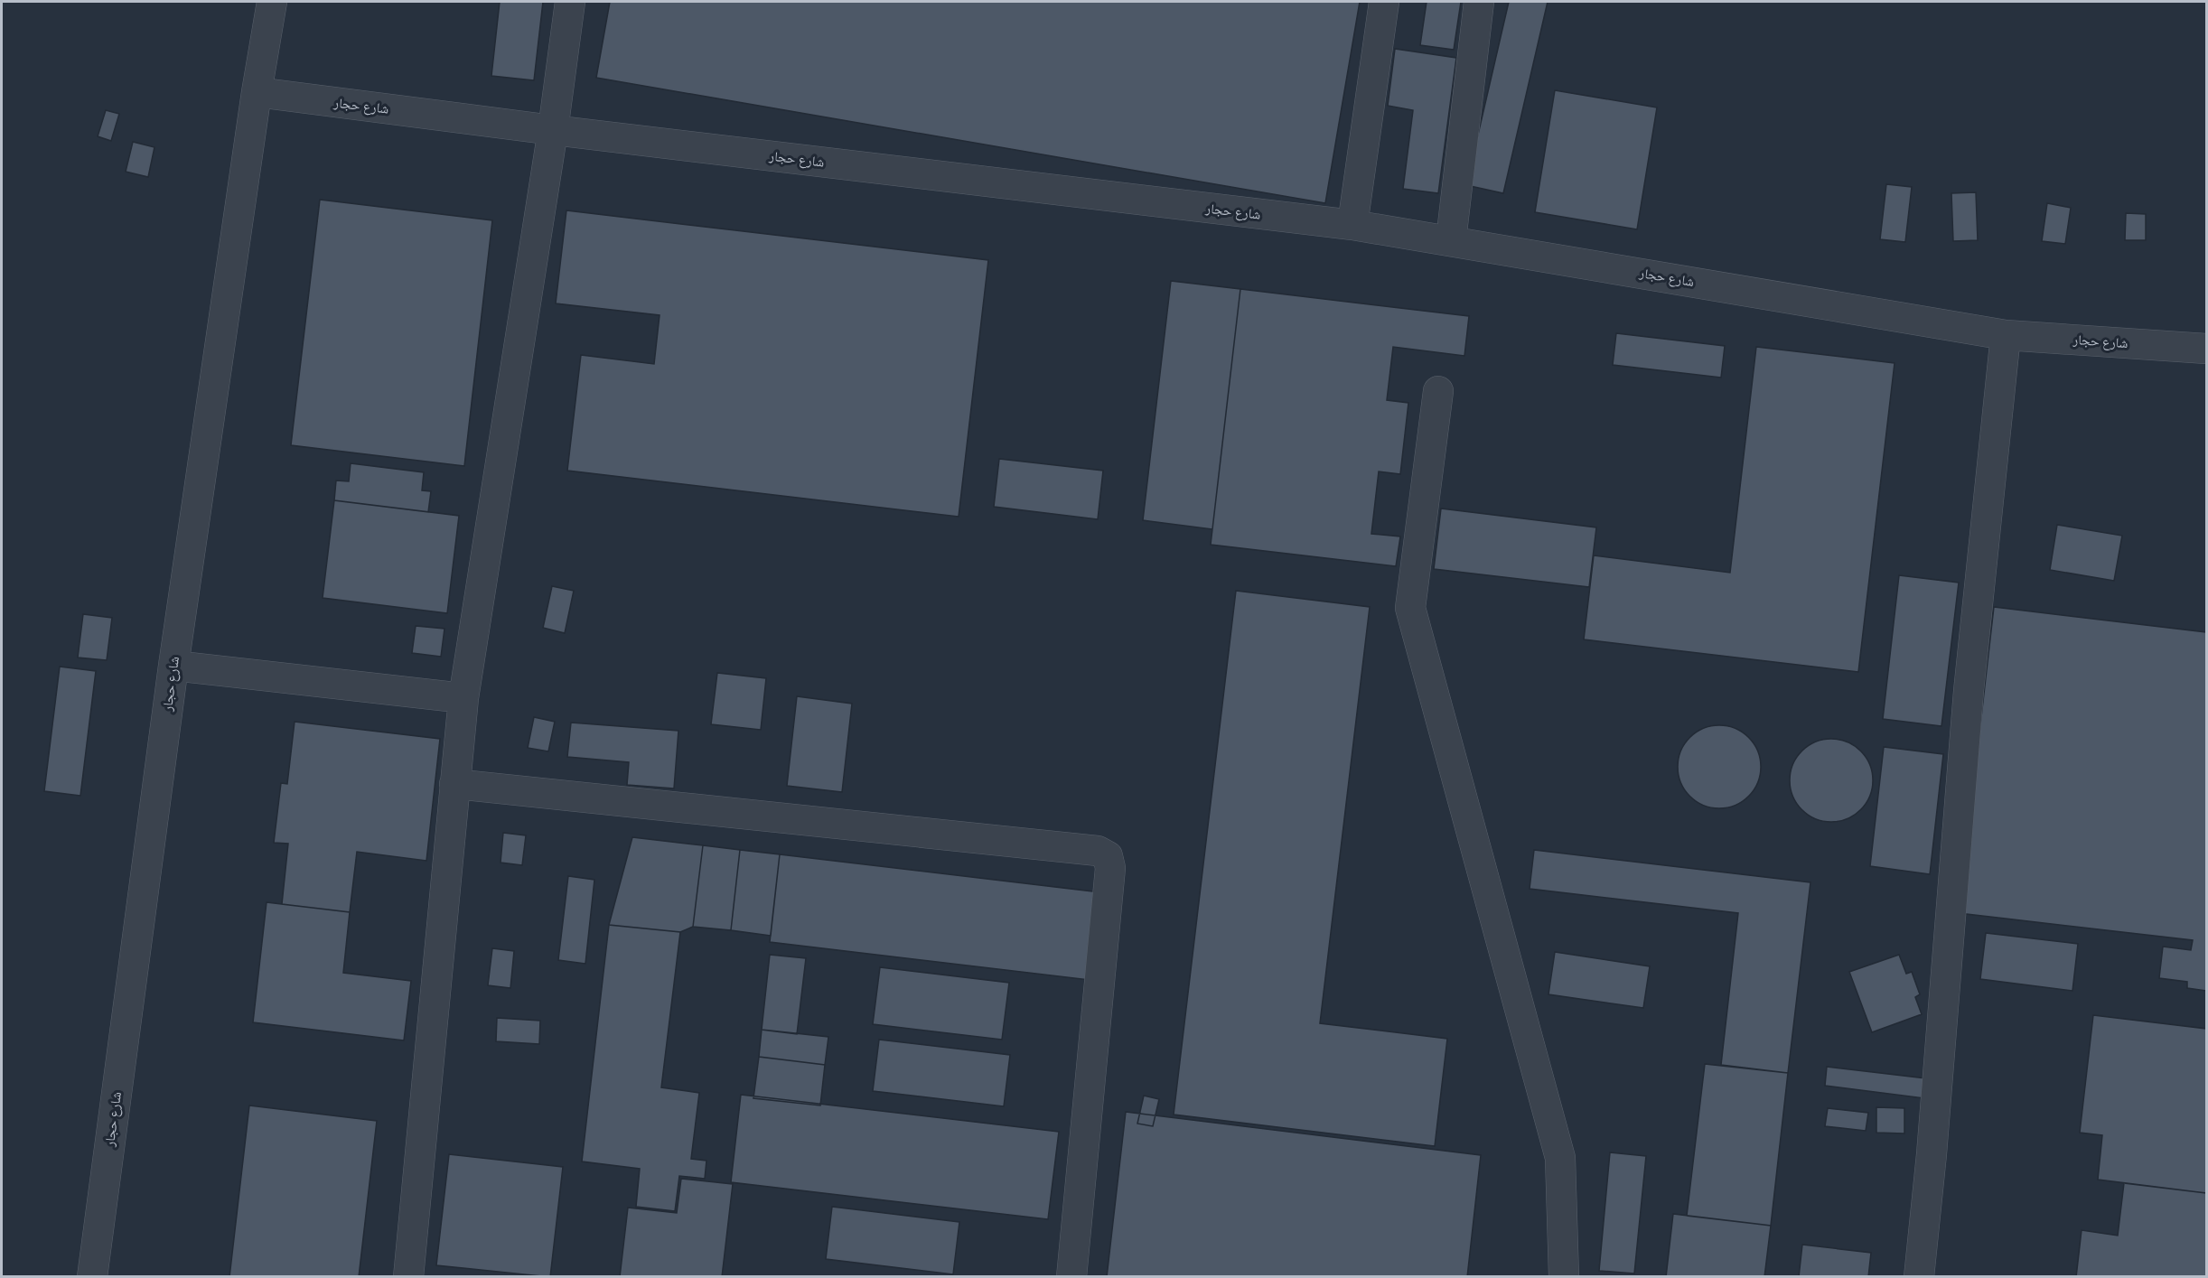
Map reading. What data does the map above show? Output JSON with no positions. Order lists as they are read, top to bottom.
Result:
{
  "streets": {
    "street": ["شارع حجار"]
  }
}
